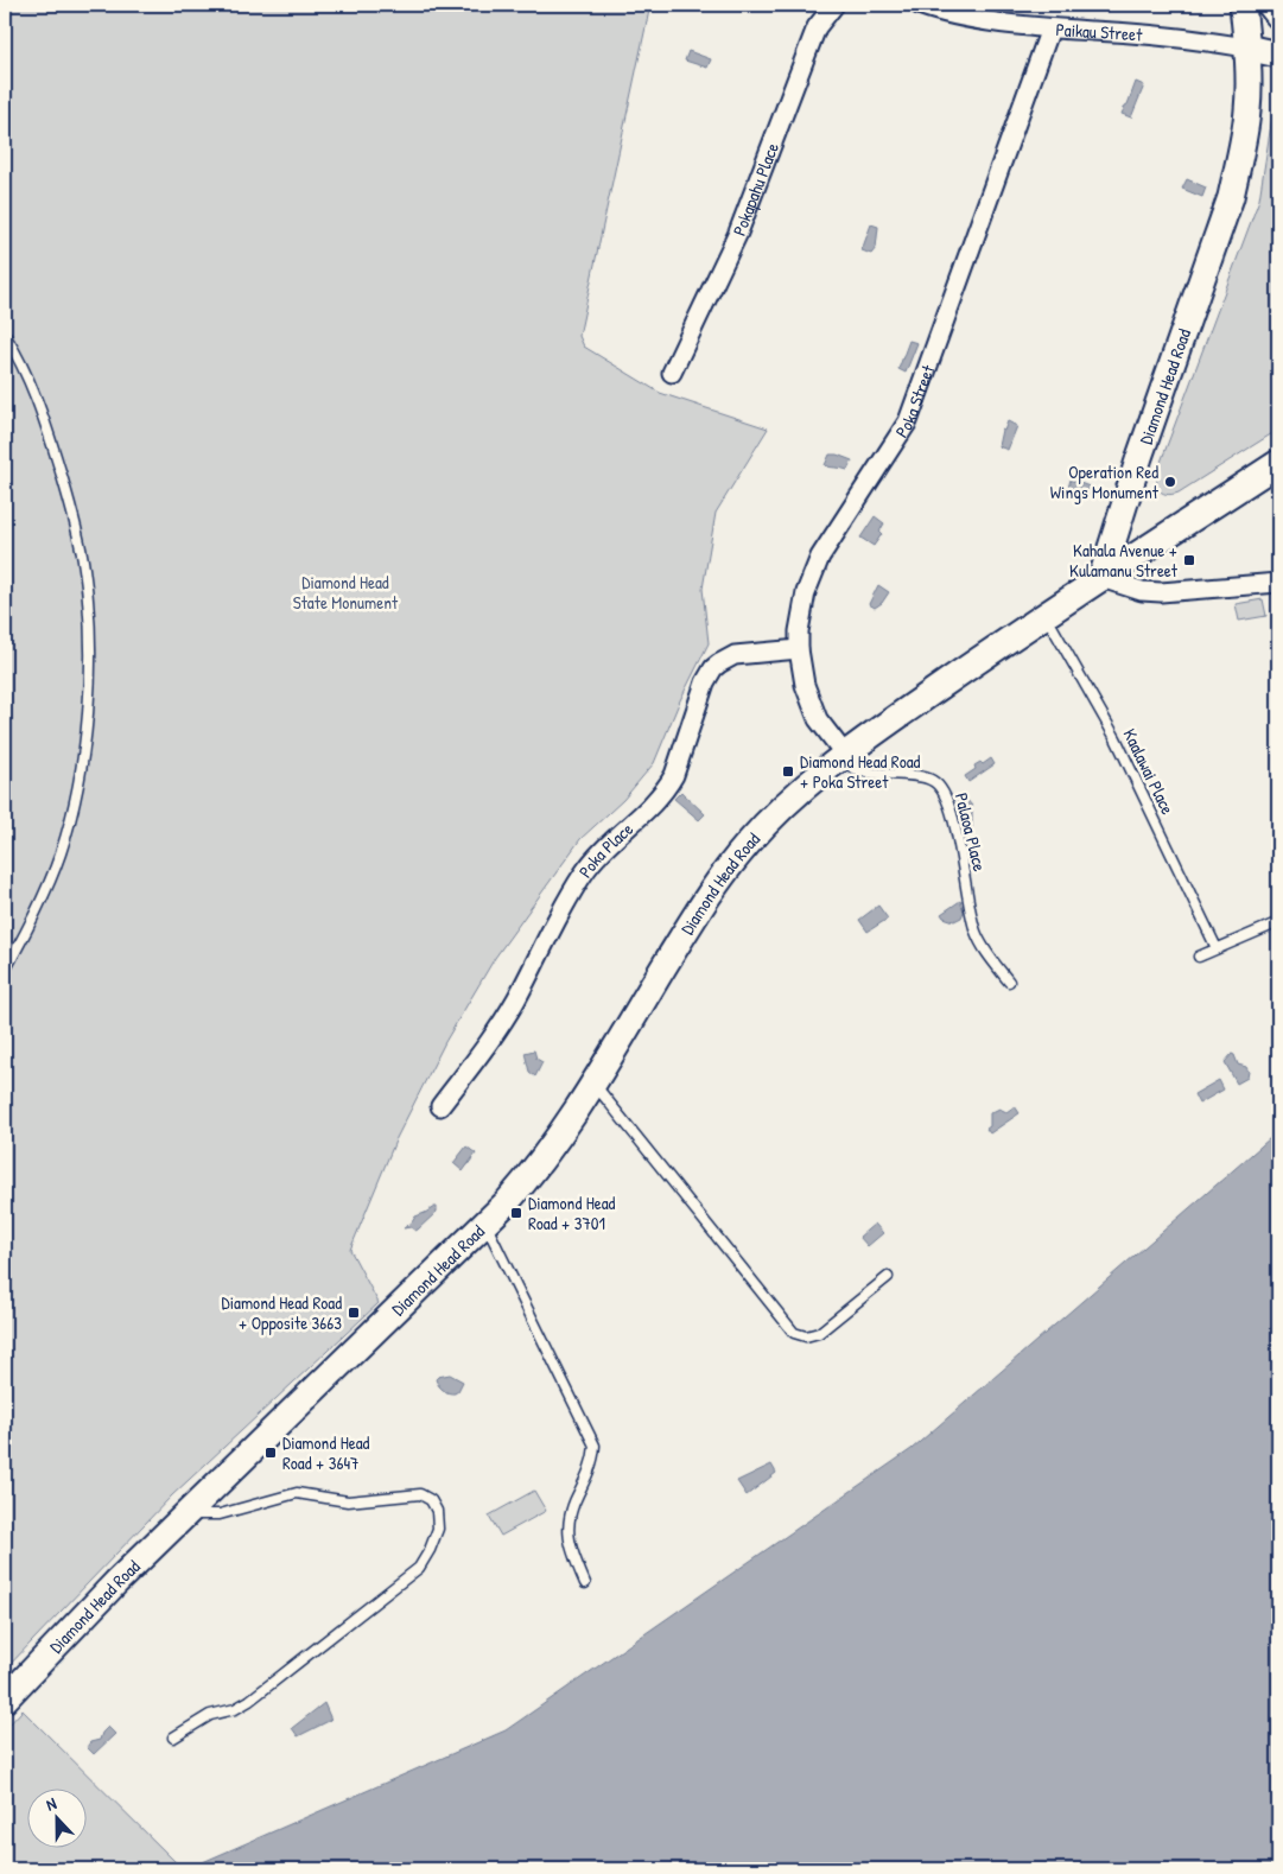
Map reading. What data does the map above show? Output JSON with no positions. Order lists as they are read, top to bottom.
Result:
{
  "streets": {
    "street": [
      "Paikau Street",
      "Pokapahu Place",
      "Diamond Head Road",
      "Poka Street",
      "Poka Place"
    ],
    "lane": ["Kaalawai Place", "Palaoa Place"]
  },
  "crossings": [
    ["Paikau Street", "Diamond Head Road"],
    ["Paikau Street", "Poka Street"],
    ["Diamond Head Road", "Poka Street"],
    ["Diamond Head Road", "Kaalawai Place"],
    ["Diamond Head Road", "Palaoa Place"],
    ["Poka Street", "Palaoa Place"],
    ["Poka Street", "Poka Place"]
  ],
  "parks": ["Diamond Head State Monument"],
  "places": {
    "other": ["Operation Red Wings Monument"],
    "transit": [
      "Kahala Avenue + Kulamanu Street",
      "Diamond Head Road + Poka Street",
      "Diamond Head Road + 3701",
      "Diamond Head Road + Opposite 3663",
      "Diamond Head Road + 3647"
    ]
  },
  "north": "top"
}
